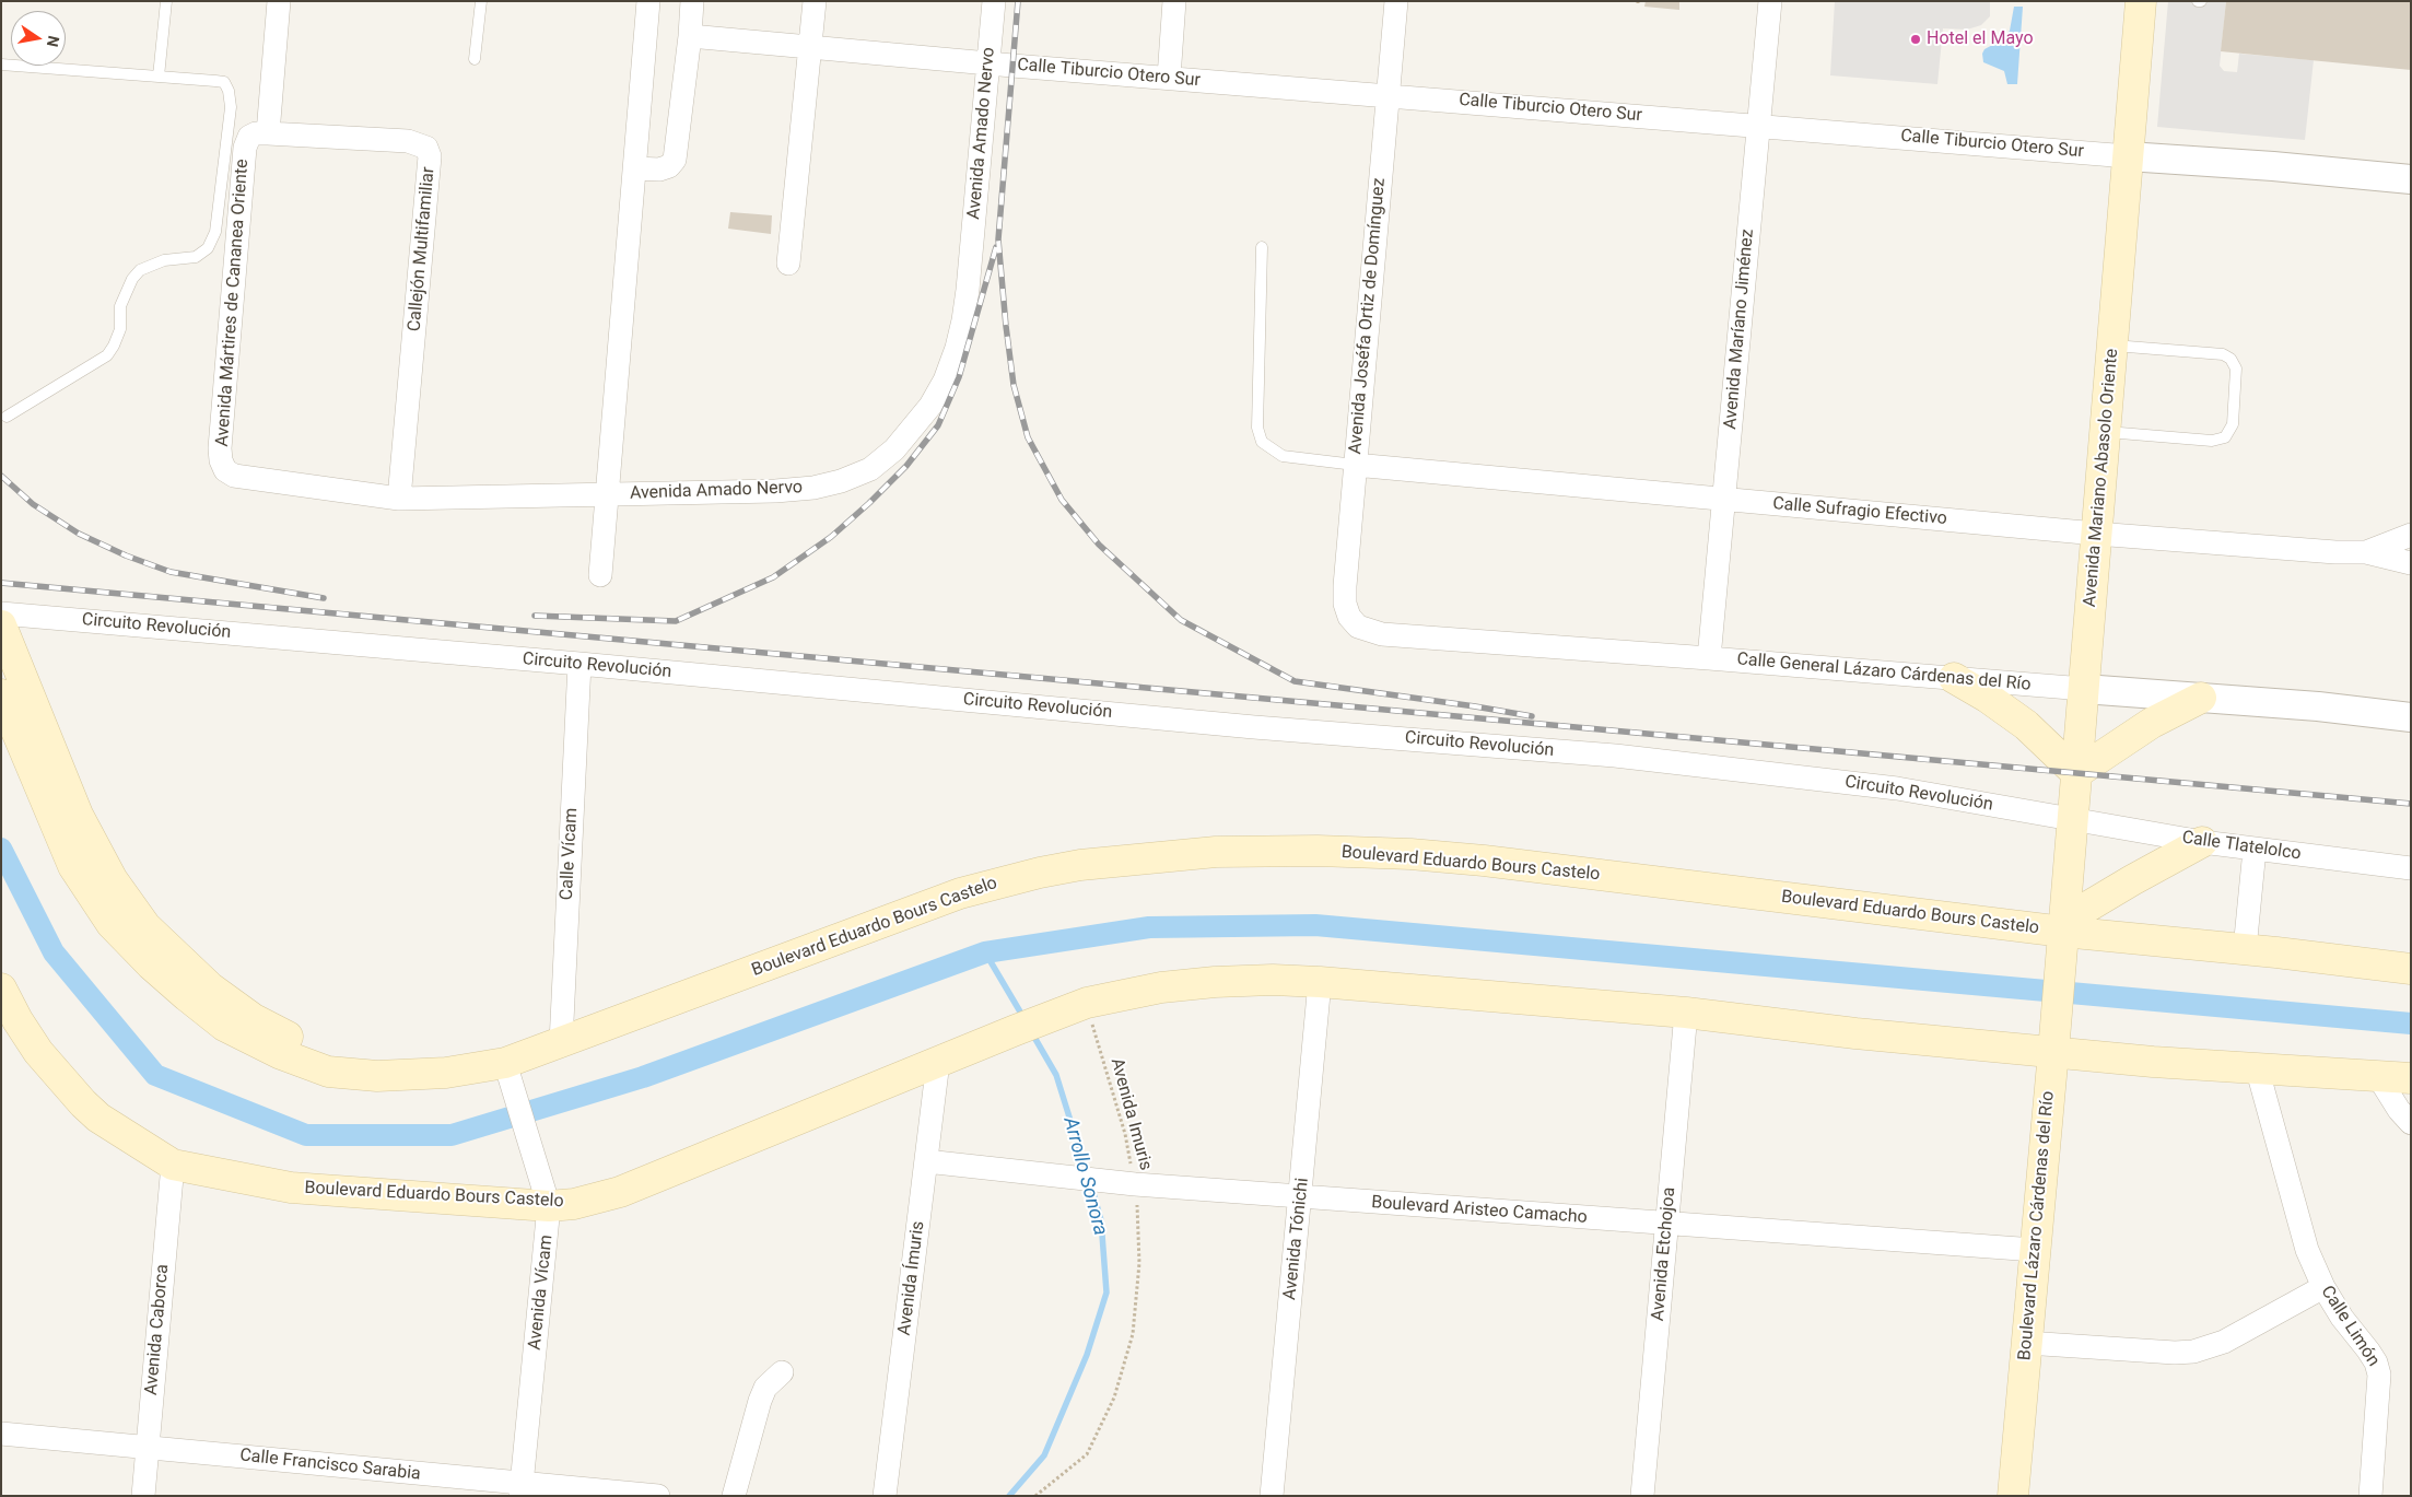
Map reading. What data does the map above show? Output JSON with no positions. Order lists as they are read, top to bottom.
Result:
{
  "streets": {
    "main road": ["Avenida Mariano Abasolo Oriente", "Boulevard Eduardo Bours Castelo", "Boulevard Lázaro Cárdenas del Río"],
    "street": [
      "Calle Tiburcio Otero Sur",
      "Avenida Amado Nervo",
      "Callejón Multifamiliar",
      "Avenida Mártires de Cananea Oriente",
      "Avenida Joséfa Ortiz de Domínguez",
      "Avenida Maríano Jiménez",
      "Calle Sufragio Efectivo",
      "Circuito Revolución",
      "Calle General Lázaro Cárdenas del Río",
      "Calle Tlatelolco",
      "Calle Vícam",
      "Boulevard Aristeo Camacho",
      "Avenida Tónichi",
      "Avenida Etchojoa",
      "Avenida Ímuris",
      "Avenida Vícam",
      "Calle Limón",
      "Avenida Caborca",
      "Calle Francisco Sarabia"
    ],
    "path": ["Avenida Imuris"]
  },
  "crossings": [
    ["Calle Tiburcio Otero Sur", "Avenida Amado Nervo"],
    ["Calle Tiburcio Otero Sur", "Avenida Joséfa Ortiz de Domínguez"],
    ["Calle Tiburcio Otero Sur", "Avenida Maríano Jiménez"],
    ["Calle Tiburcio Otero Sur", "Avenida Mariano Abasolo Oriente"],
    ["Avenida Amado Nervo", "Callejón Multifamiliar"],
    ["Avenida Amado Nervo", "Avenida Mártires de Cananea Oriente"],
    ["Callejón Multifamiliar", "Avenida Mártires de Cananea Oriente"],
    ["Avenida Joséfa Ortiz de Domínguez", "Calle Sufragio Efectivo"],
    ["Avenida Joséfa Ortiz de Domínguez", "Calle General Lázaro Cárdenas del Río"],
    ["Avenida Maríano Jiménez", "Calle Sufragio Efectivo"],
    ["Avenida Maríano Jiménez", "Calle General Lázaro Cárdenas del Río"],
    ["Avenida Mariano Abasolo Oriente", "Calle Sufragio Efectivo"],
    ["Avenida Mariano Abasolo Oriente", "Circuito Revolución"],
    ["Avenida Mariano Abasolo Oriente", "Calle General Lázaro Cárdenas del Río"],
    ["Avenida Mariano Abasolo Oriente", "Calle Tlatelolco"],
    ["Avenida Mariano Abasolo Oriente", "Boulevard Eduardo Bours Castelo"],
    ["Avenida Mariano Abasolo Oriente", "Boulevard Lázaro Cárdenas del Río"],
    ["Circuito Revolución", "Calle Tlatelolco"],
    ["Circuito Revolución", "Calle Vícam"],
    ["Calle Vícam", "Boulevard Eduardo Bours Castelo"],
    ["Boulevard Eduardo Bours Castelo", "Avenida Imuris"],
    ["Boulevard Eduardo Bours Castelo", "Boulevard Lázaro Cárdenas del Río"],
    ["Boulevard Eduardo Bours Castelo", "Avenida Tónichi"],
    ["Boulevard Eduardo Bours Castelo", "Avenida Etchojoa"],
    ["Boulevard Eduardo Bours Castelo", "Avenida Ímuris"],
    ["Boulevard Eduardo Bours Castelo", "Avenida Vícam"],
    ["Boulevard Eduardo Bours Castelo", "Calle Limón"],
    ["Boulevard Eduardo Bours Castelo", "Avenida Caborca"],
    ["Avenida Imuris", "Boulevard Aristeo Camacho"],
    ["Boulevard Aristeo Camacho", "Boulevard Lázaro Cárdenas del Río"],
    ["Boulevard Aristeo Camacho", "Avenida Tónichi"],
    ["Boulevard Aristeo Camacho", "Avenida Etchojoa"],
    ["Boulevard Aristeo Camacho", "Avenida Ímuris"],
    ["Avenida Vícam", "Calle Francisco Sarabia"],
    ["Avenida Caborca", "Calle Francisco Sarabia"]
  ],
  "water": ["Arrollo Sonora"],
  "places": ["Hotel el Mayo"],
  "north": "right"
}
